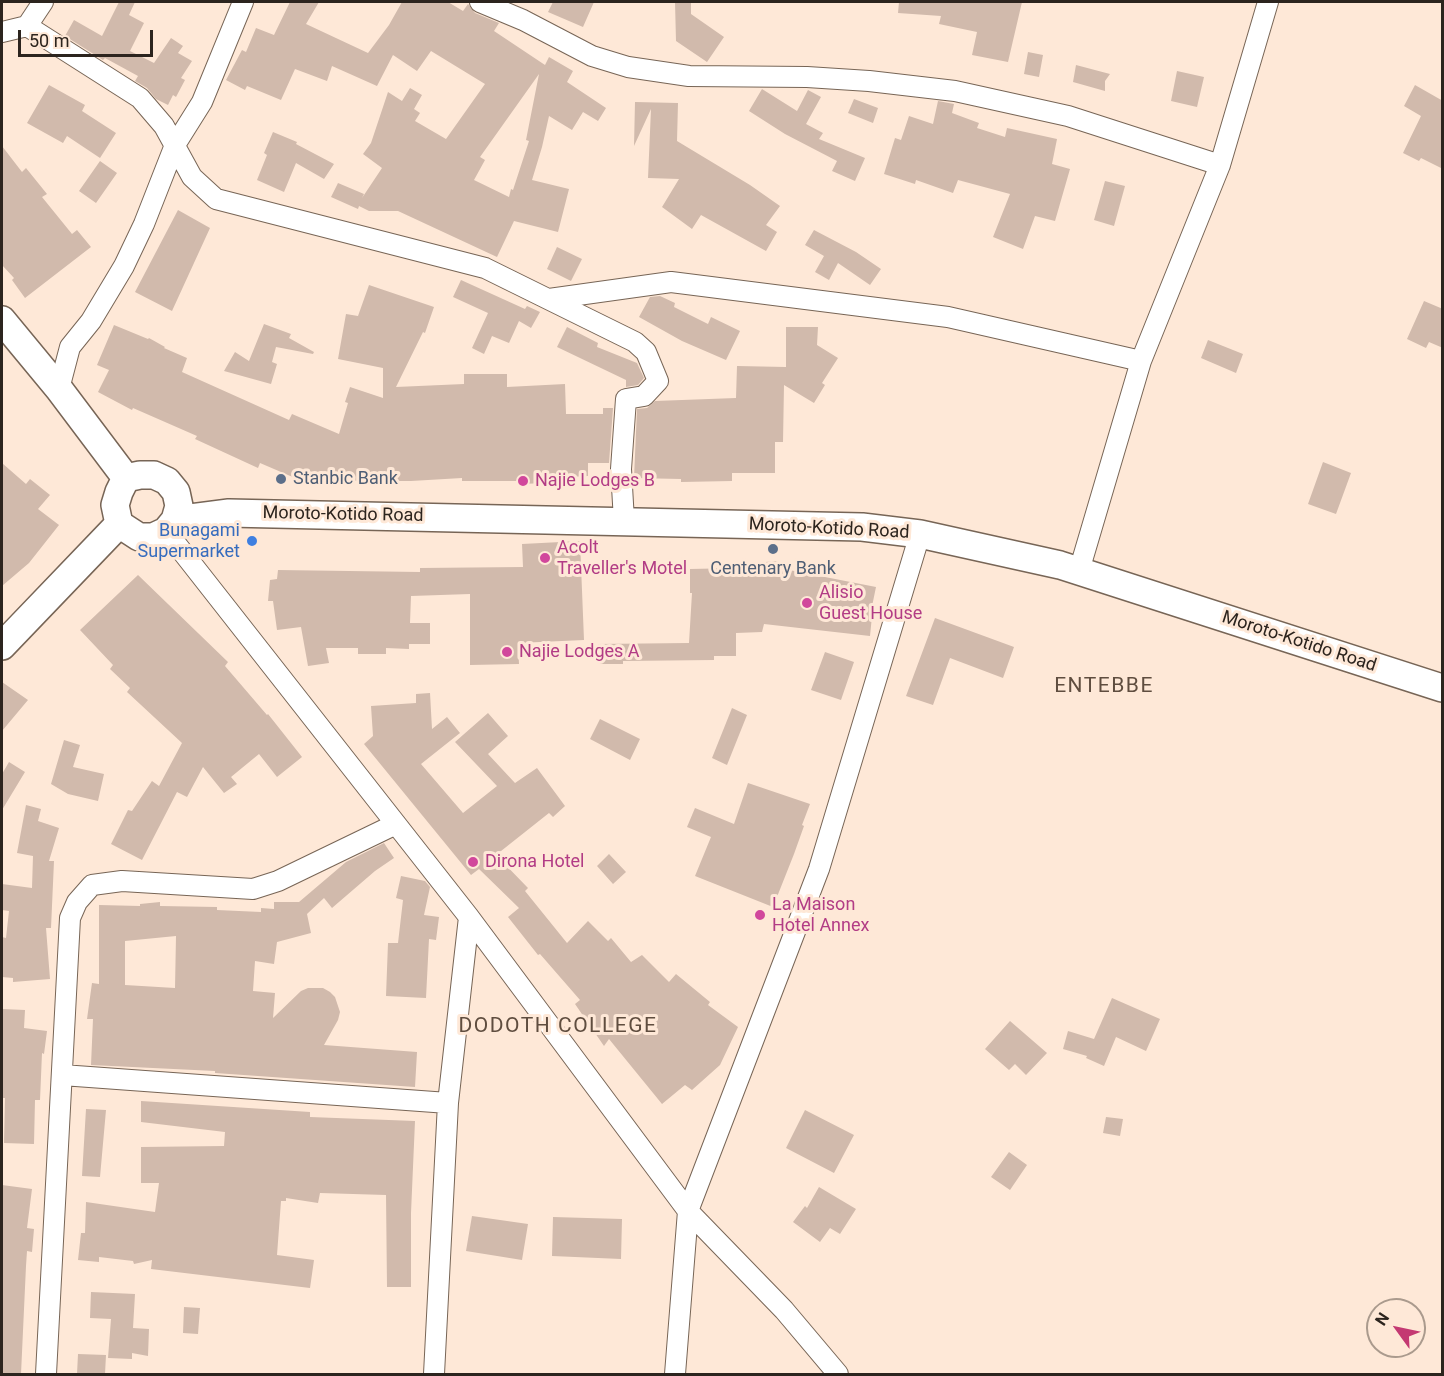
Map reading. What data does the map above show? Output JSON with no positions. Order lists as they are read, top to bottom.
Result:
{
  "streets": {
    "main road": ["Moroto-Kotido Road"]
  },
  "districts": ["ENTEBBE", "DODOTH COLLEGE"],
  "places": [
    "Stanbic Bank",
    "Najie Lodges B",
    "Bunagami Supermarket",
    "Centenary Bank",
    "Acolt Traveller's Motel",
    "Alisio Guest House",
    "Najie Lodges A",
    "Dirona Hotel",
    "La Maison Hotel Annex"
  ],
  "scale_bar": "50 m",
  "north": "top left"
}
